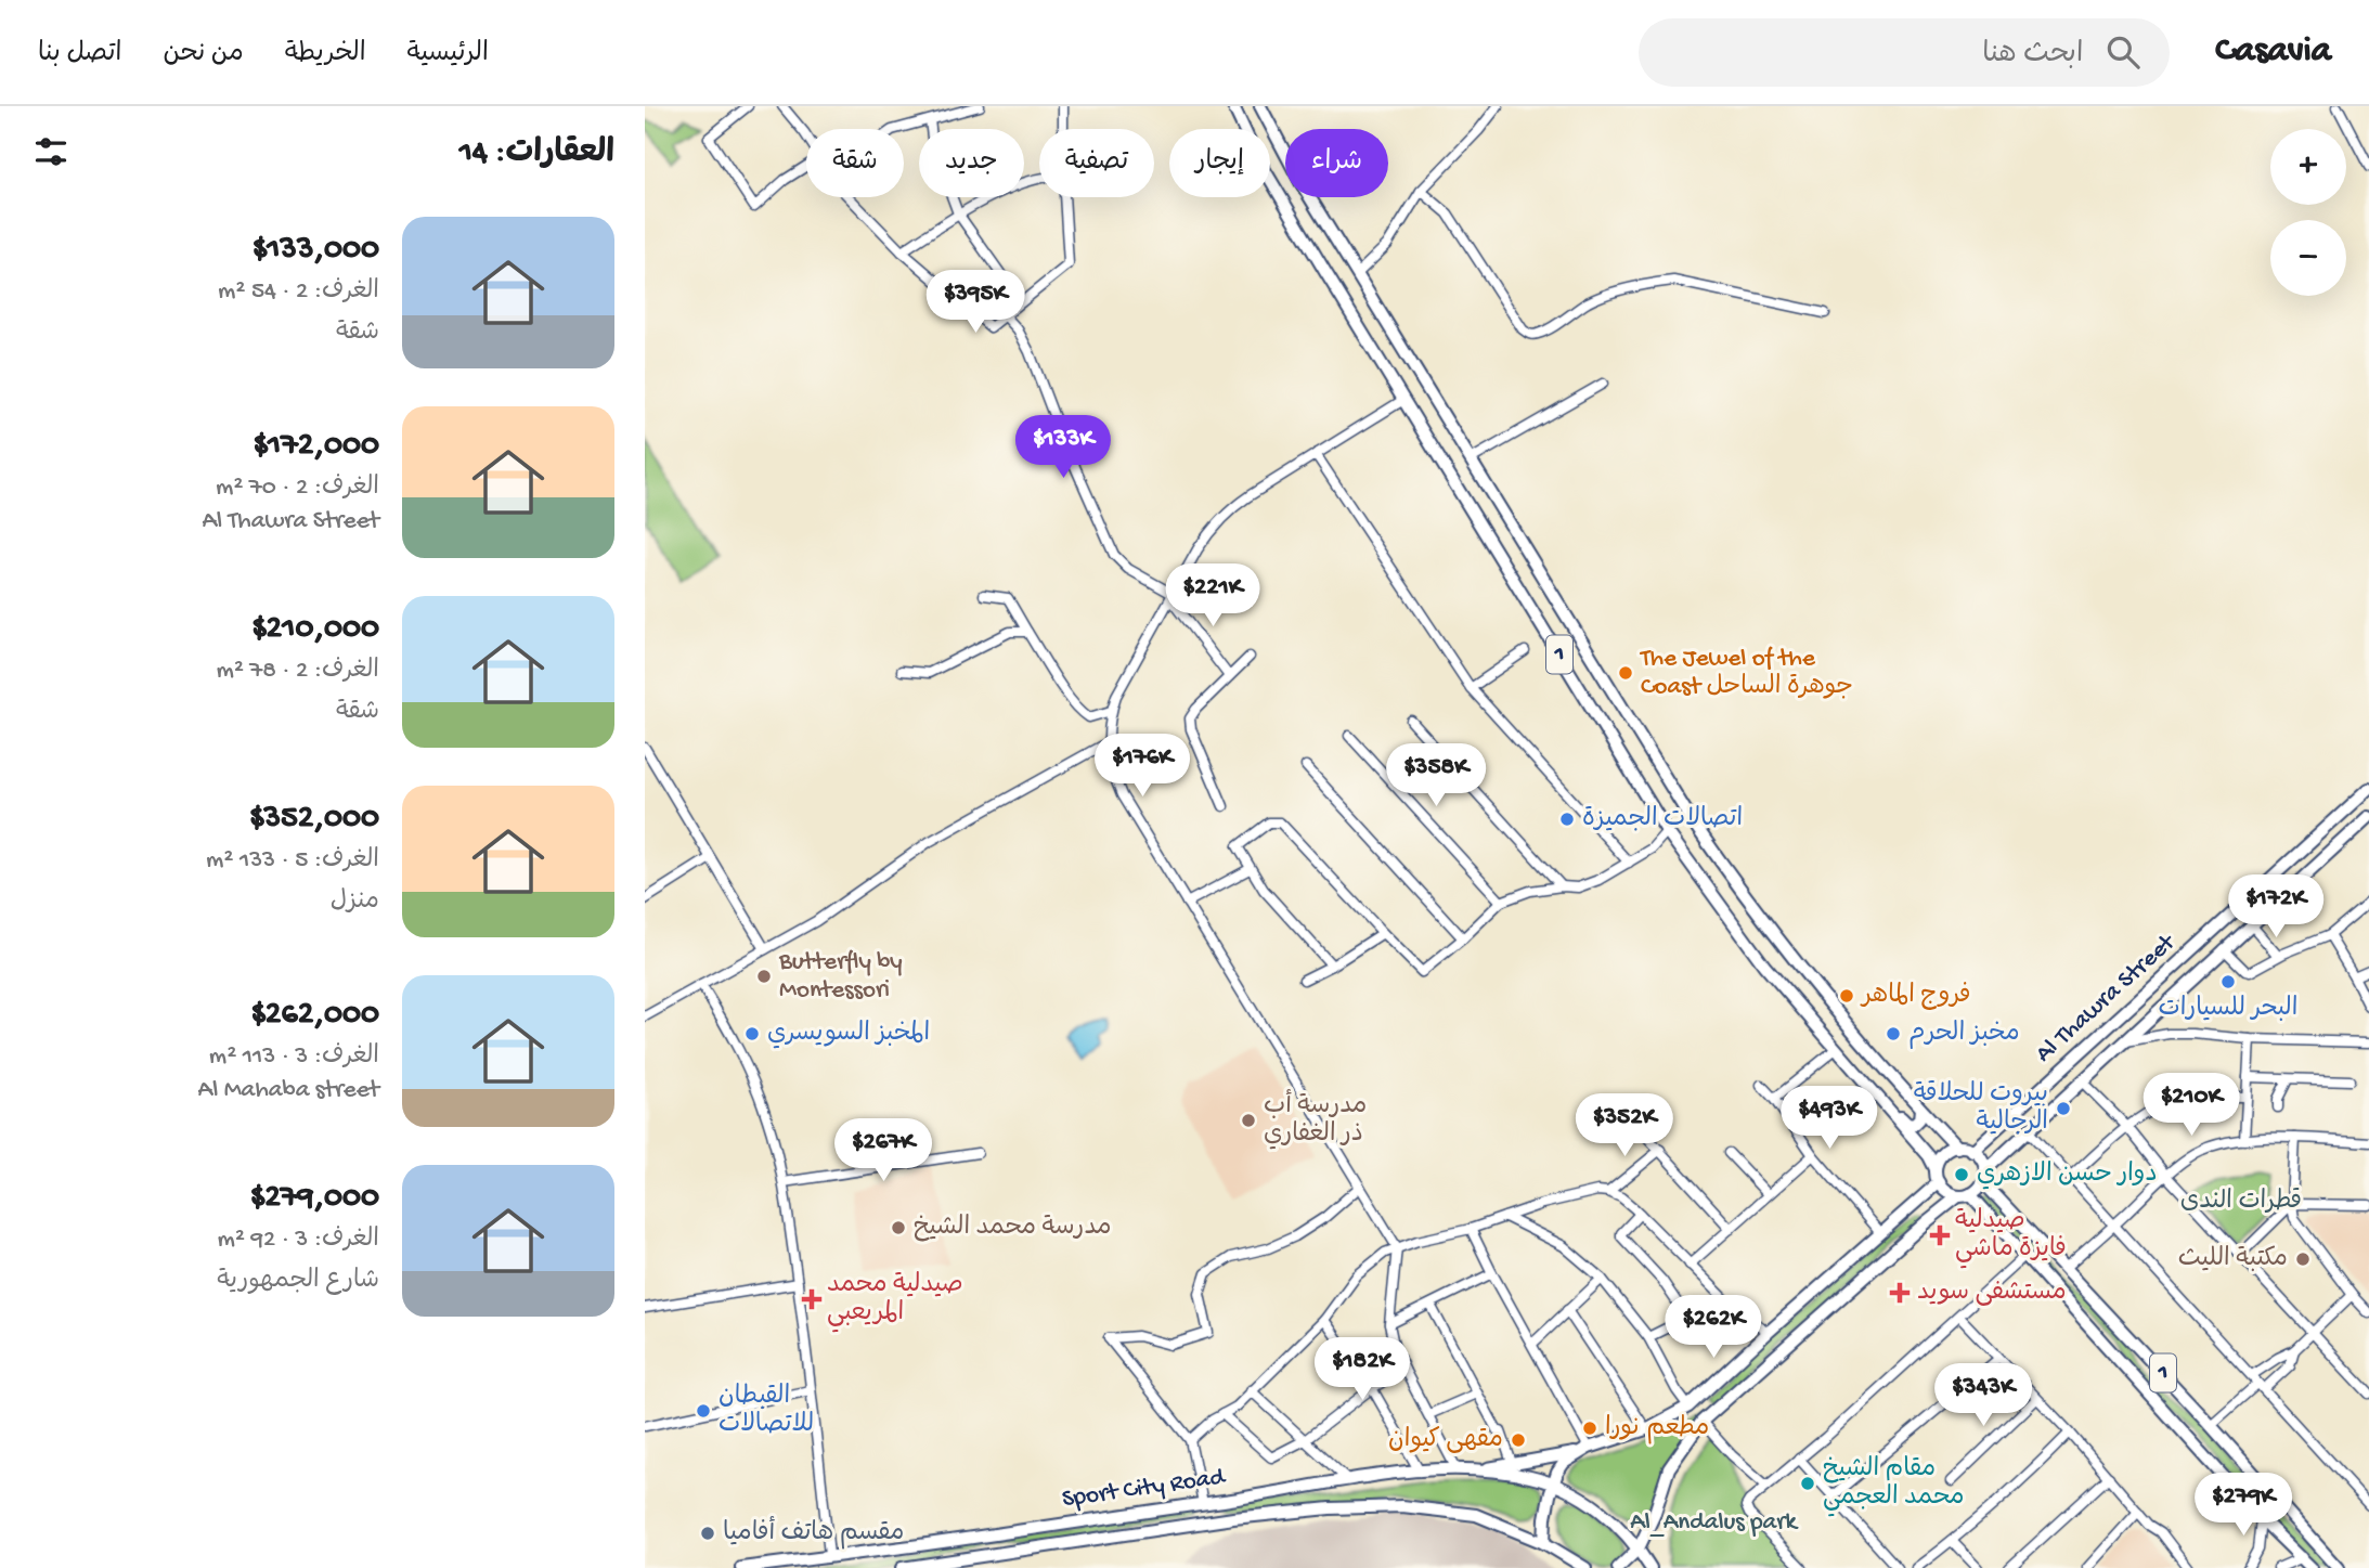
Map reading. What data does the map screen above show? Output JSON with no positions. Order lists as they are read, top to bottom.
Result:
{
  "streets": {
    "main road": ["1", "Al Thawra Street", "Sport City Road"]
  },
  "crossings": [
    ["1", "Al Thawra Street"]
  ],
  "parks": ["قطرات الندى", "Al_Andalus park"],
  "places": {
    "other": [
      "The Jewel of the Coast جوهرة الساحل",
      "اتصالات الجميزة",
      "Butterfly by Montessori",
      "البحر للسيارات",
      "فروج الماهر",
      "المخبز السويسري",
      "مخبز الحرم",
      "بيروت للحلاقة الرجالية",
      "مدرسة أب ذر الغفاري",
      "دوار حسن الازهري",
      "مدرسة محمد الشيخ",
      "مكتبة الليث",
      "القبطان للاتصالات",
      "مطعم نورا",
      "مقهى كيوان",
      "مقام الشيخ محمد العجمي",
      "مقسم هاتف أفاميا"
    ],
    "health": ["صيدلية فايزة ماشي", "مستشفى سويد", "صيدلية محمد المريعبي"]
  },
  "page": {
    "header": "Casavia",
    "search": "ابحث هنا",
    "nav": [
      "الرئيسية",
      "الخريطة",
      "من نحن",
      "اتصل بنا"
    ],
    "heading": "العقارات: 14",
    "map_buttons": ["+", "−"],
    "chip": [
      "شراء",
      "إيجار",
      "تصفية",
      "جديد",
      "شقة"
    ],
    "list": [
      {
        "name": "$133,000",
        "note": "الغرف: 2 · 54 m² · شقة"
      },
      {
        "name": "$172,000",
        "note": "الغرف: 2 · 70 m² · Al Thawra Street"
      },
      {
        "name": "$210,000",
        "note": "الغرف: 2 · 78 m² · شقة"
      },
      {
        "name": "$352,000",
        "note": "الغرف: 5 · 133 m² · منزل"
      },
      {
        "name": "$262,000",
        "note": "الغرف: 3 · 113 m² · Al Mahaba street"
      },
      {
        "name": "$279,000",
        "note": "الغرف: 3 · 92 m² · شارع الجمهورية"
      }
    ],
    "price": [
      "$395K",
      "$133K",
      "$221K",
      "$176K",
      "$358K",
      "$172K",
      "$210K",
      "$493K",
      "$352K",
      "$267K",
      "$262K",
      "$182K",
      "$343K",
      "$279K"
    ]
  }
}
